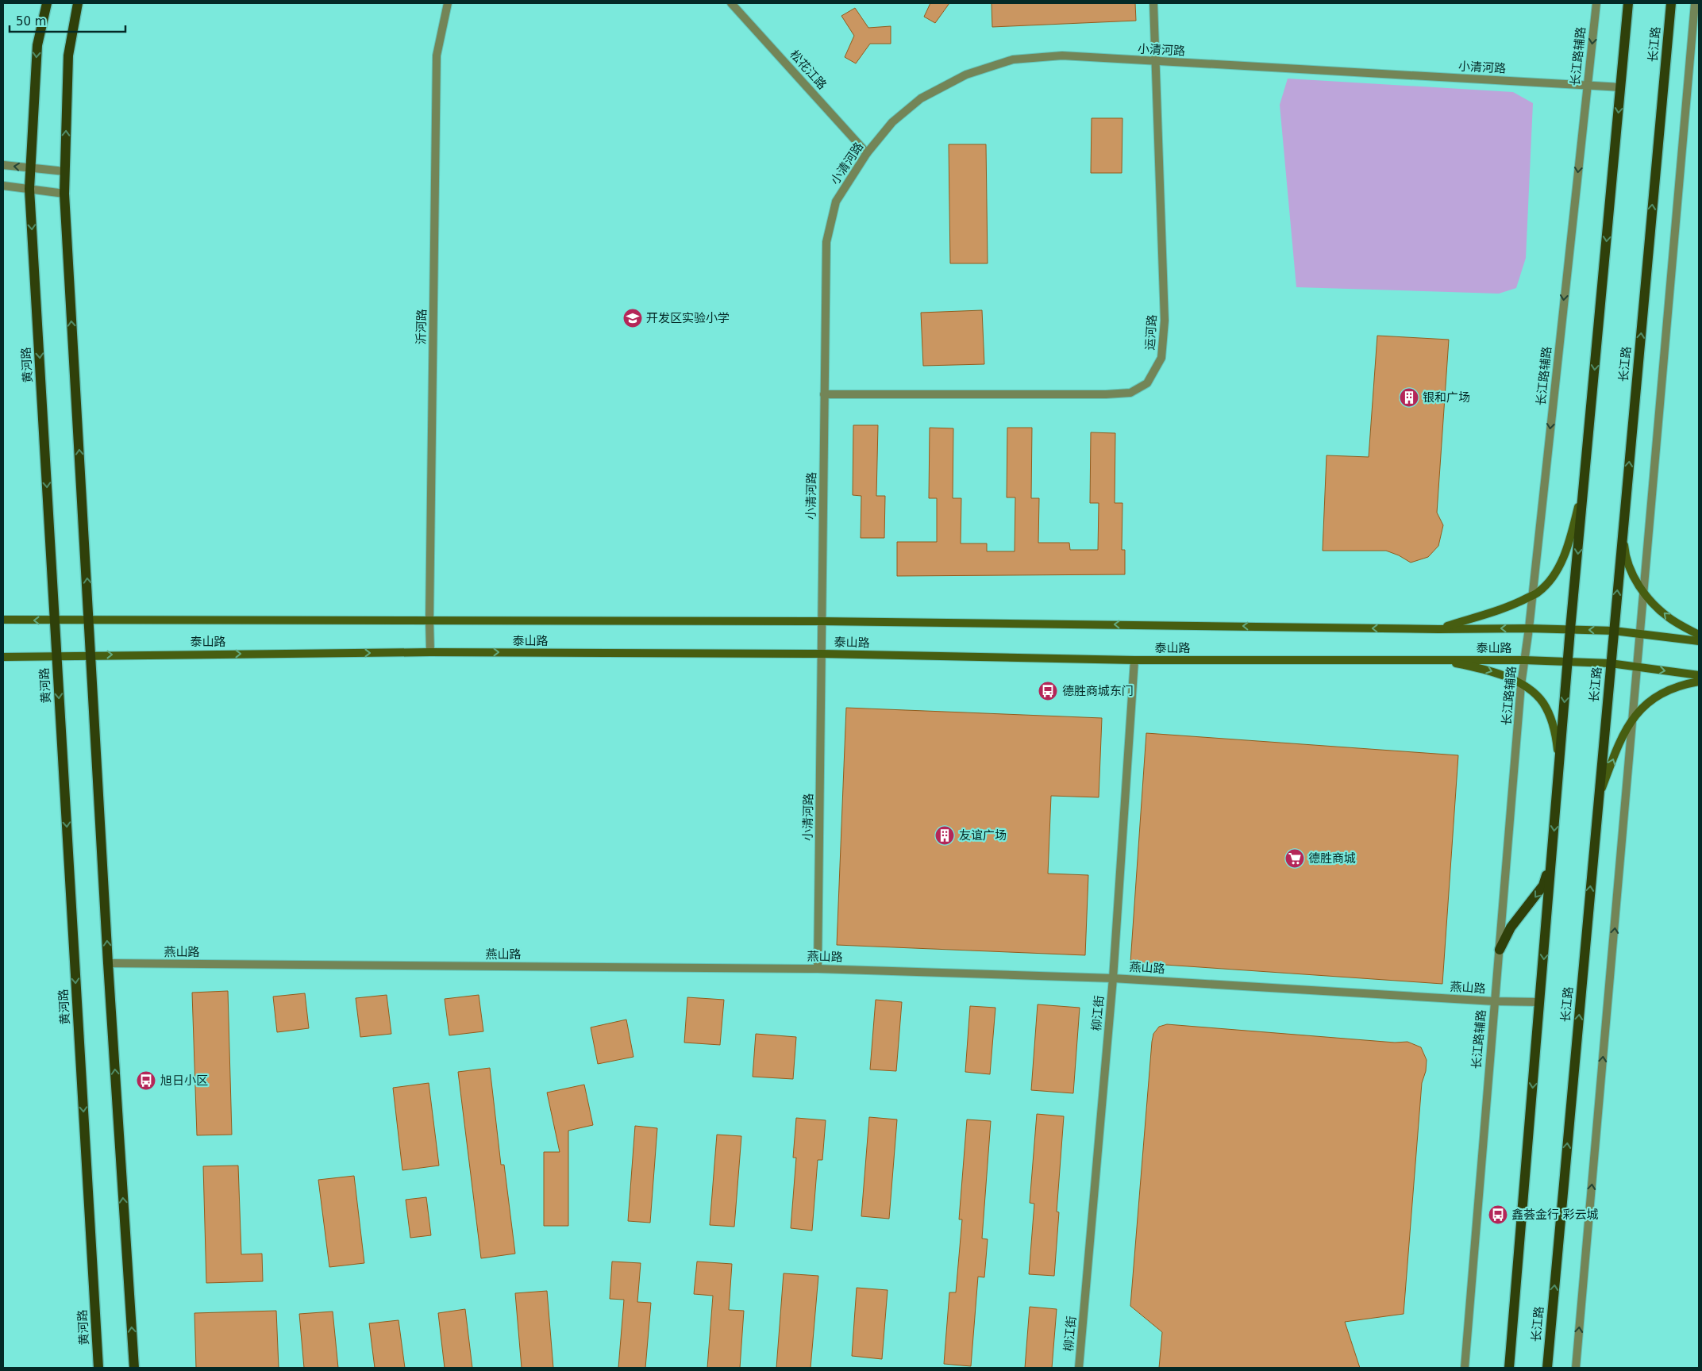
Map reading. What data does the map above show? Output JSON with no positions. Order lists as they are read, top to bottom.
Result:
{
  "streets": {
    "main road": ["长江路", "黄河路", "泰山路"],
    "street": [
      "小清河路",
      "长江路辅路",
      "松花江路",
      "沂河路",
      "运河路",
      "燕山路",
      "柳江街"
    ]
  },
  "crossings": [
    ["长江路", "小清河路"],
    ["长江路", "泰山路"],
    ["长江路", "燕山路"],
    ["小清河路", "长江路辅路"],
    ["小清河路", "松花江路"],
    ["小清河路", "运河路"],
    ["小清河路", "泰山路"],
    ["小清河路", "燕山路"],
    ["长江路辅路", "泰山路"],
    ["长江路辅路", "燕山路"],
    ["沂河路", "泰山路"],
    ["黄河路", "泰山路"],
    ["泰山路", "柳江街"],
    ["燕山路", "柳江街"]
  ],
  "one_way": ["长江路辅路"],
  "places": {
    "school or university": ["开发区实验小学"],
    "building": ["银和广场", "友谊广场"],
    "bus stop": ["德胜商城东门", "旭日小区", "鑫荟金行 彩云城"],
    "supermarket": ["德胜商城"]
  },
  "scale_bar": "50 m"
}
